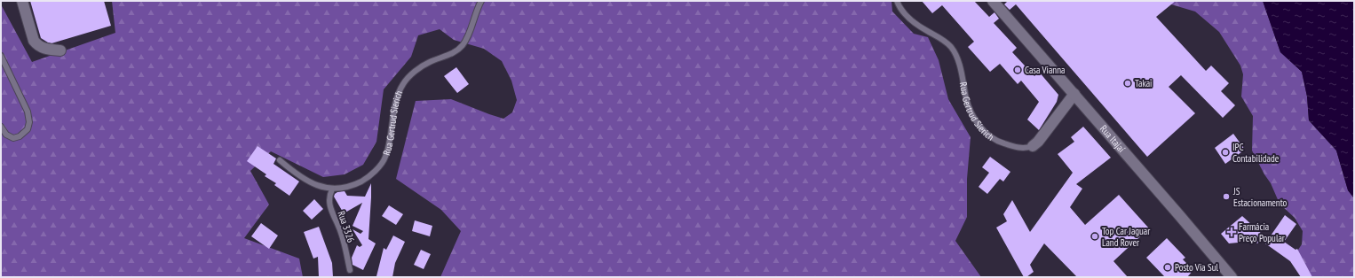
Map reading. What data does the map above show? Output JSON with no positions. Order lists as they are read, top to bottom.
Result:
{
  "streets": {
    "main road": ["Rua Gertrud Sierich", "Rua Itajaí"],
    "lane": ["Rua 3326"]
  },
  "crossings": [
    ["Rua Gertrud Sierich", "Rua Itajaí"],
    ["Rua Gertrud Sierich", "Rua 3326"]
  ],
  "places": {
    "other": [
      "Casa Vianna",
      "Takai",
      "IPC Contabilidade",
      "JS Estacionamento",
      "Top Car Jaguar Land Rover",
      "Posto Via Sul"
    ],
    "health": ["Farmácia Preço Popular"]
  }
}
